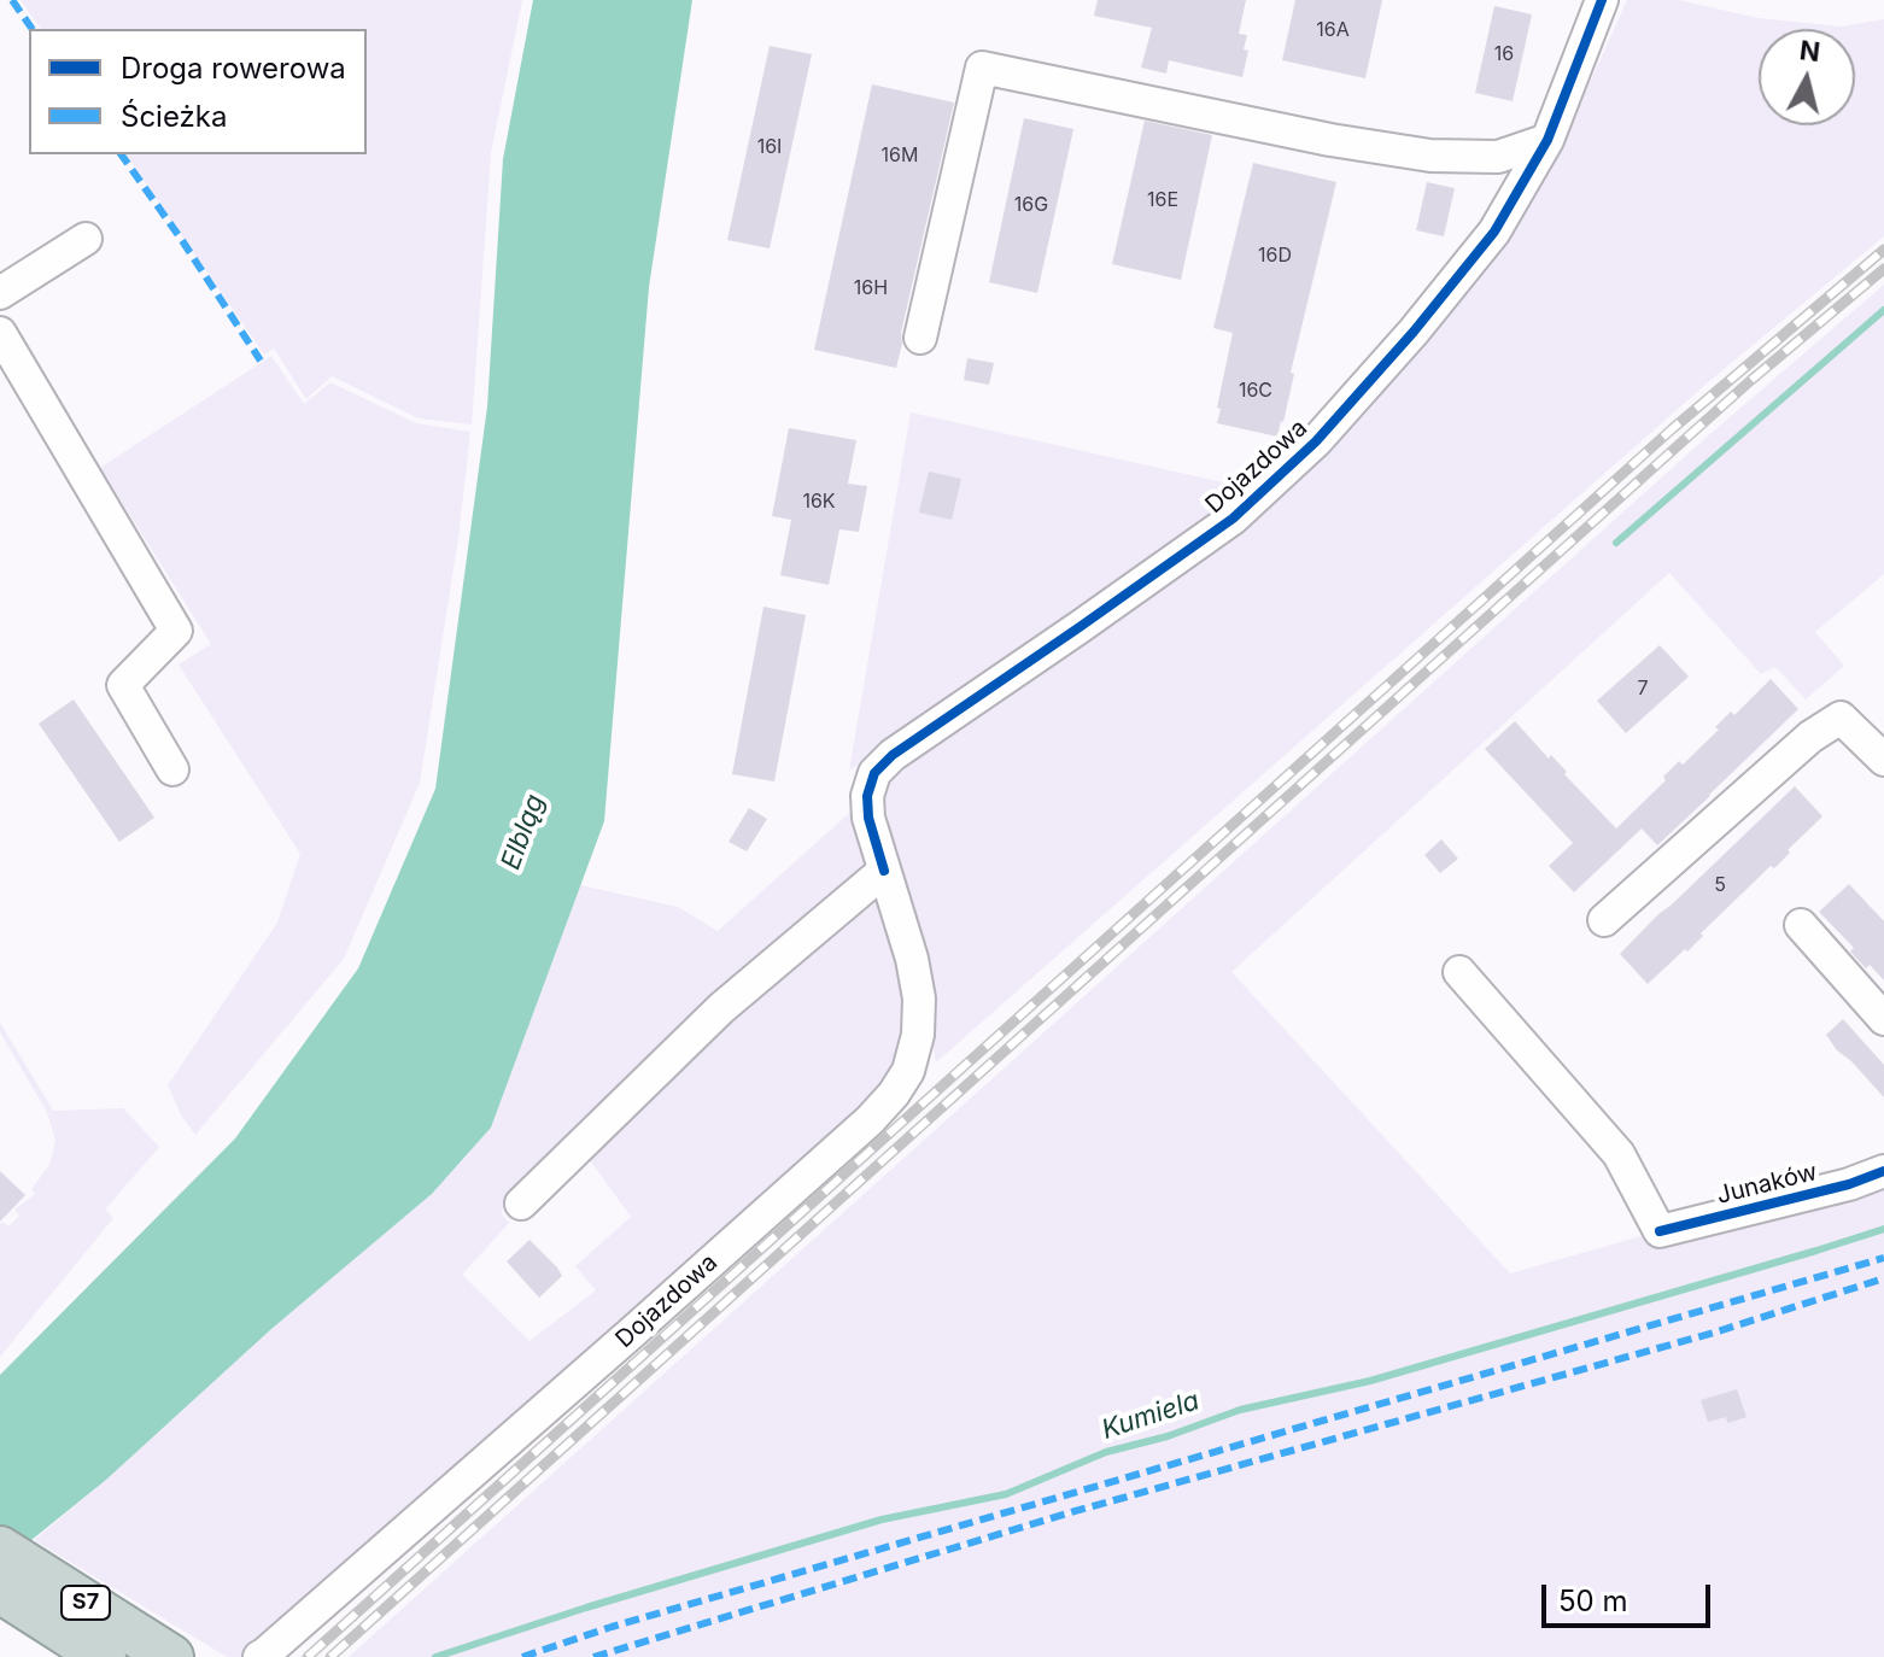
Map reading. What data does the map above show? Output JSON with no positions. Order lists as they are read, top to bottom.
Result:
{
  "streets": {
    "highway": ["S7"],
    "street": ["Dojazdowa", "Junaków"]
  },
  "water": ["Elbląg", "Kumiela"],
  "house_numbers": [
    "16A",
    "16",
    "16I",
    "16M",
    "16E",
    "16G",
    "16D",
    "16H",
    "16C",
    "16K",
    "7",
    "5"
  ],
  "legend": ["Droga rowerowa", "Ścieżka"],
  "scale_bar": "50 m",
  "north": "top"
}
